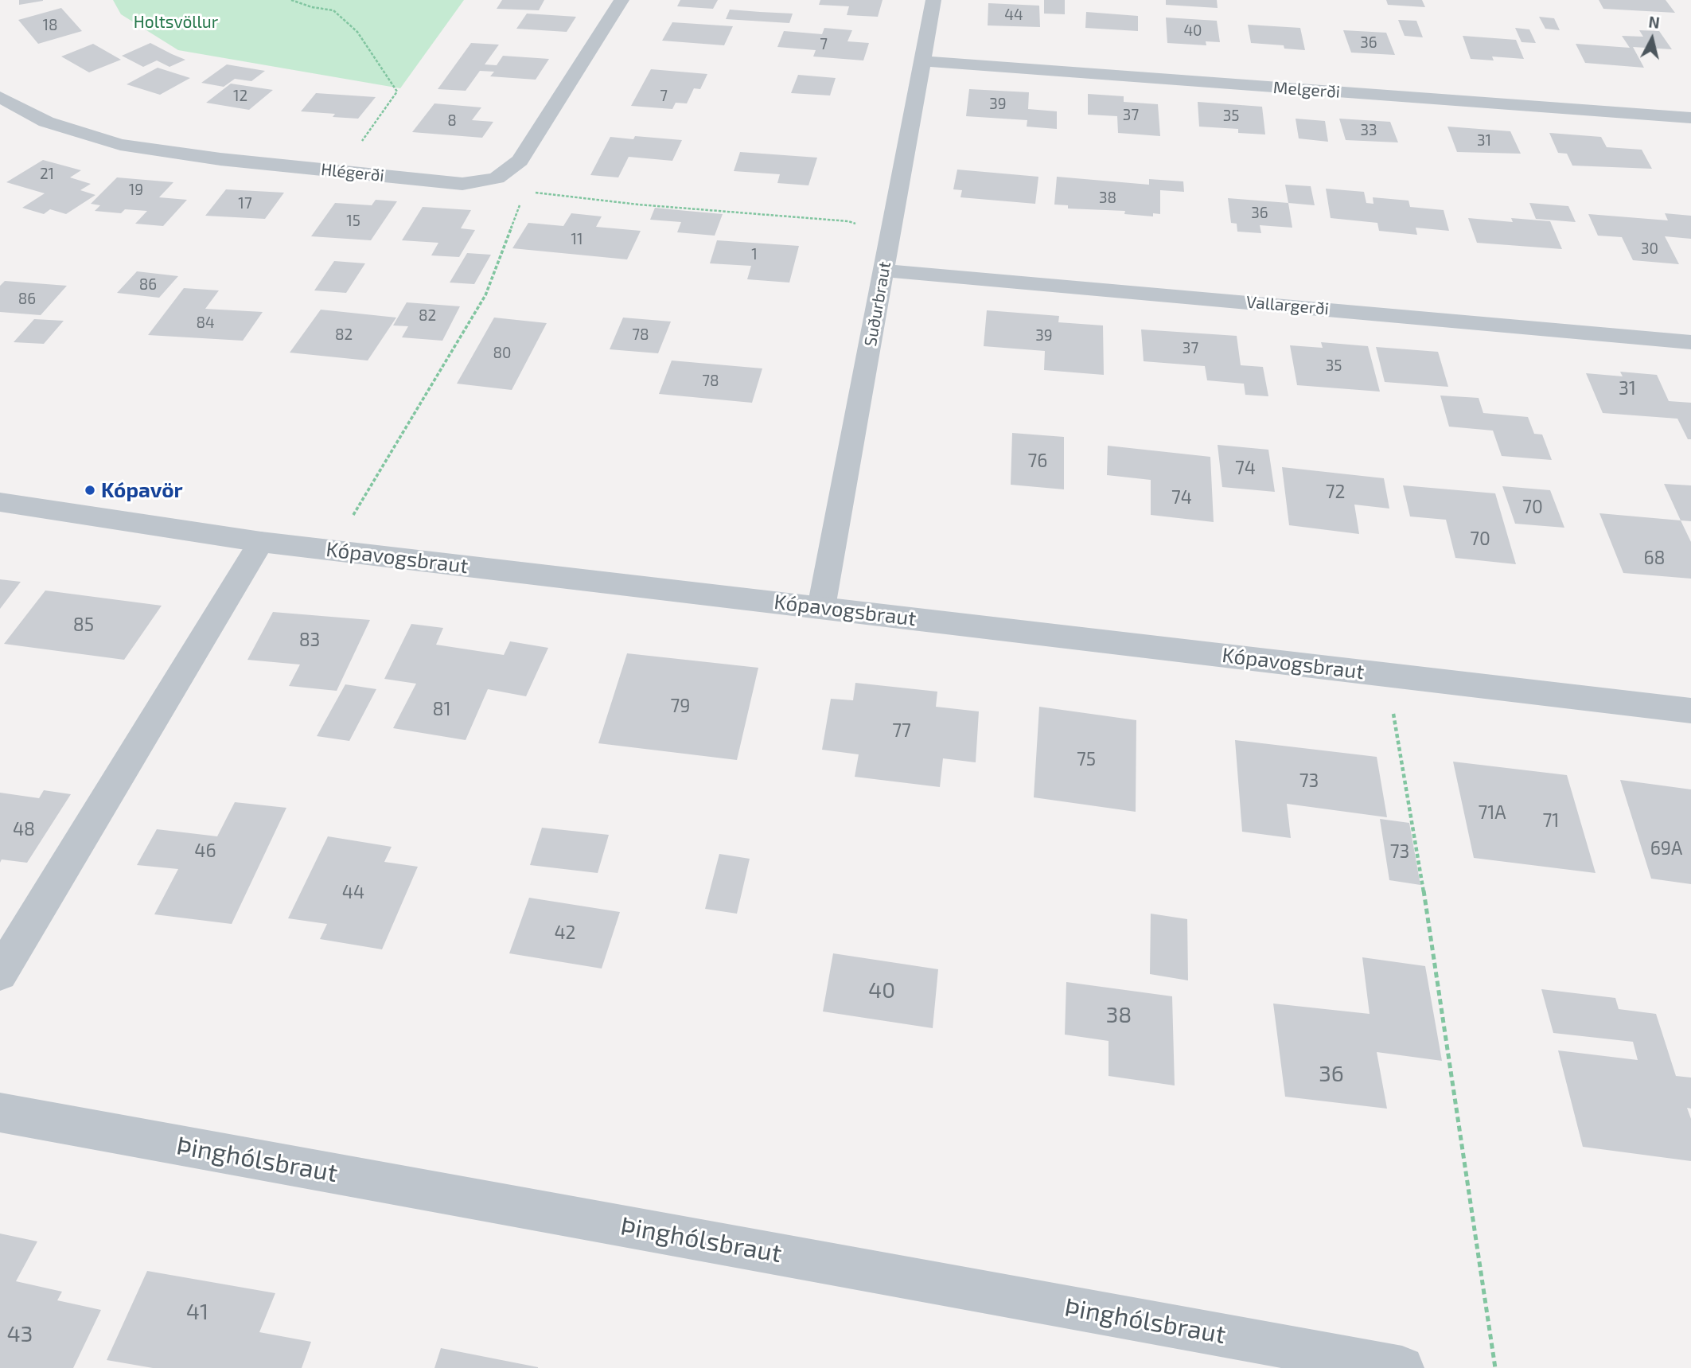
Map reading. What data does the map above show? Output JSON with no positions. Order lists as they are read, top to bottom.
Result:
{
  "streets": {
    "street": [
      "Melgerði",
      "Hlégerði",
      "Suðurbraut",
      "Vallargerði",
      "Kópavogsbraut",
      "Þinghólsbraut"
    ]
  },
  "crossings": [
    ["Melgerði", "Suðurbraut"],
    ["Suðurbraut", "Vallargerði"],
    ["Suðurbraut", "Kópavogsbraut"]
  ],
  "parks": ["Holtsvöllur"],
  "places": ["Kópavör"],
  "house_numbers": [
    "44",
    "18",
    "40",
    "36",
    "7",
    "12",
    "7",
    "39",
    "37",
    "35",
    "8",
    "33",
    "31",
    "21",
    "19",
    "38",
    "17",
    "36",
    "15",
    "11",
    "30",
    "1",
    "86",
    "86",
    "82",
    "84",
    "82",
    "78",
    "39",
    "37",
    "80",
    "35",
    "78",
    "31",
    "76",
    "74",
    "72",
    "74",
    "70",
    "70",
    "68",
    "85",
    "83",
    "79",
    "81",
    "77",
    "75",
    "73",
    "71A",
    "71",
    "48",
    "69A",
    "46",
    "73",
    "44",
    "42",
    "40",
    "38",
    "36",
    "41",
    "43"
  ],
  "north": "top"
}
